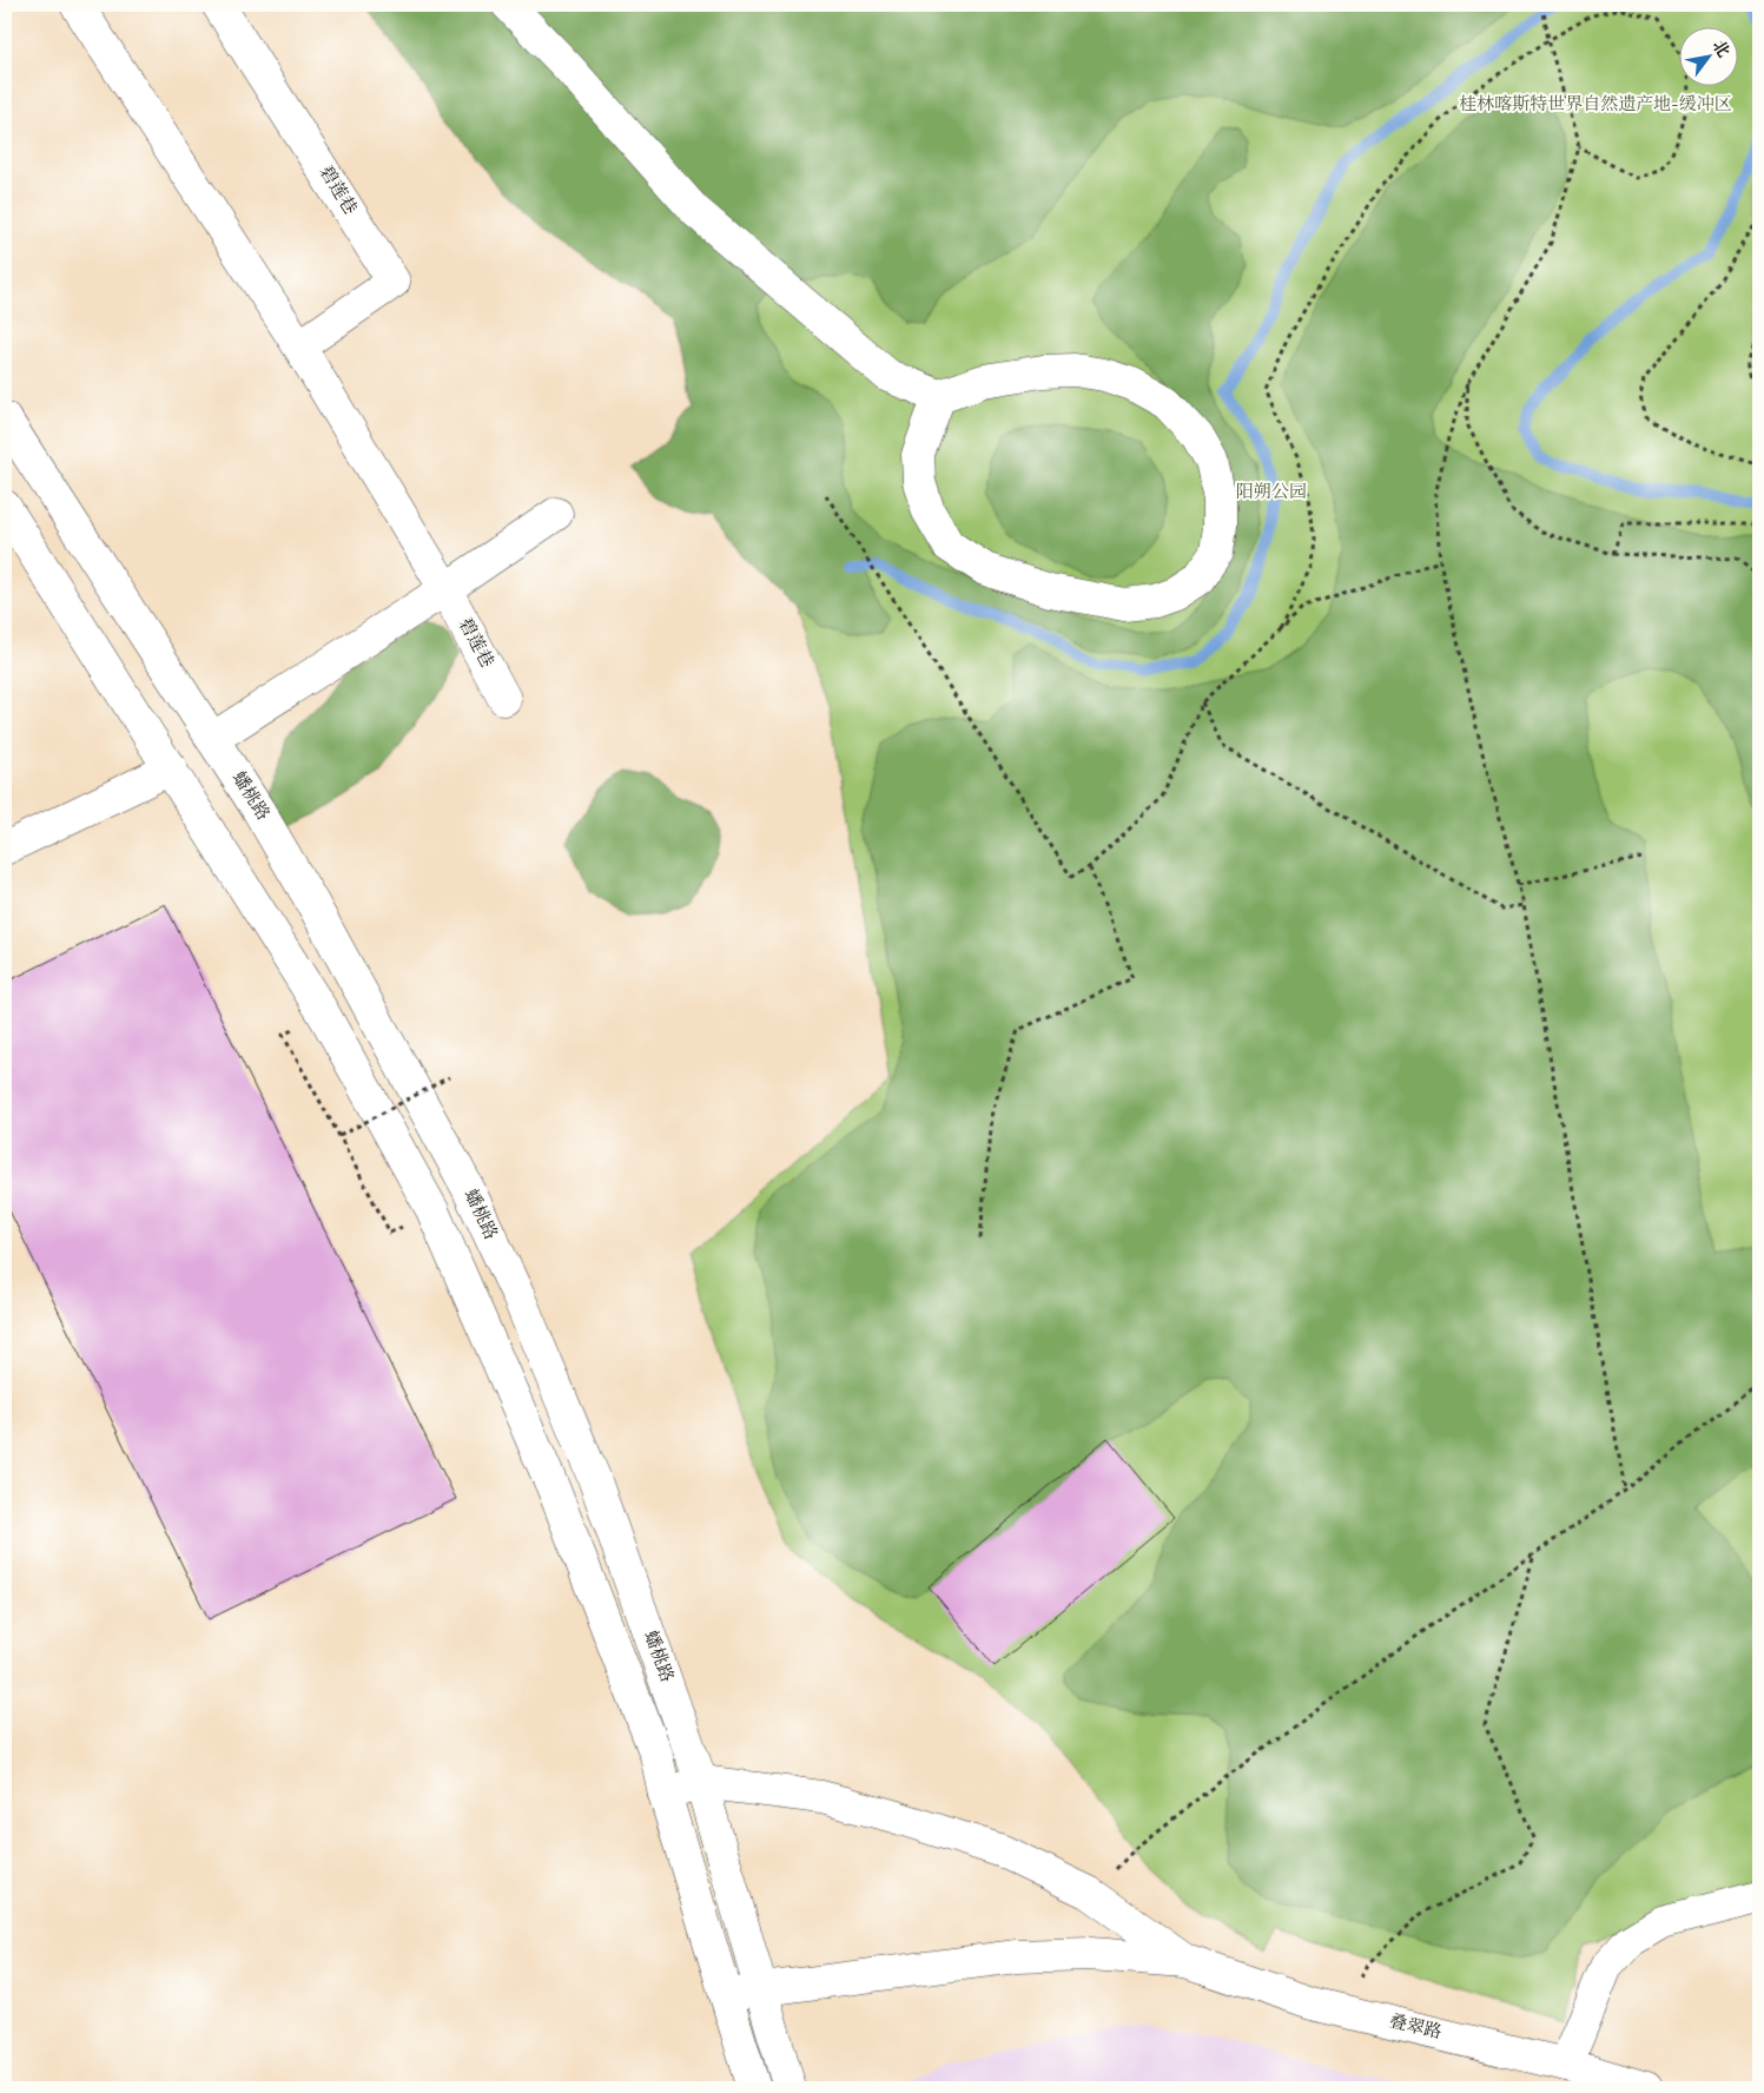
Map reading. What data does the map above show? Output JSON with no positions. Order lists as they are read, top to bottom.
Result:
{
  "streets": {
    "main road": ["碧莲巷", "蟠桃路", "叠翠路"]
  },
  "parks": ["桂林喀斯特世界自然遗产地-缓冲区", "阳朔公园"],
  "north": "top right"
}
